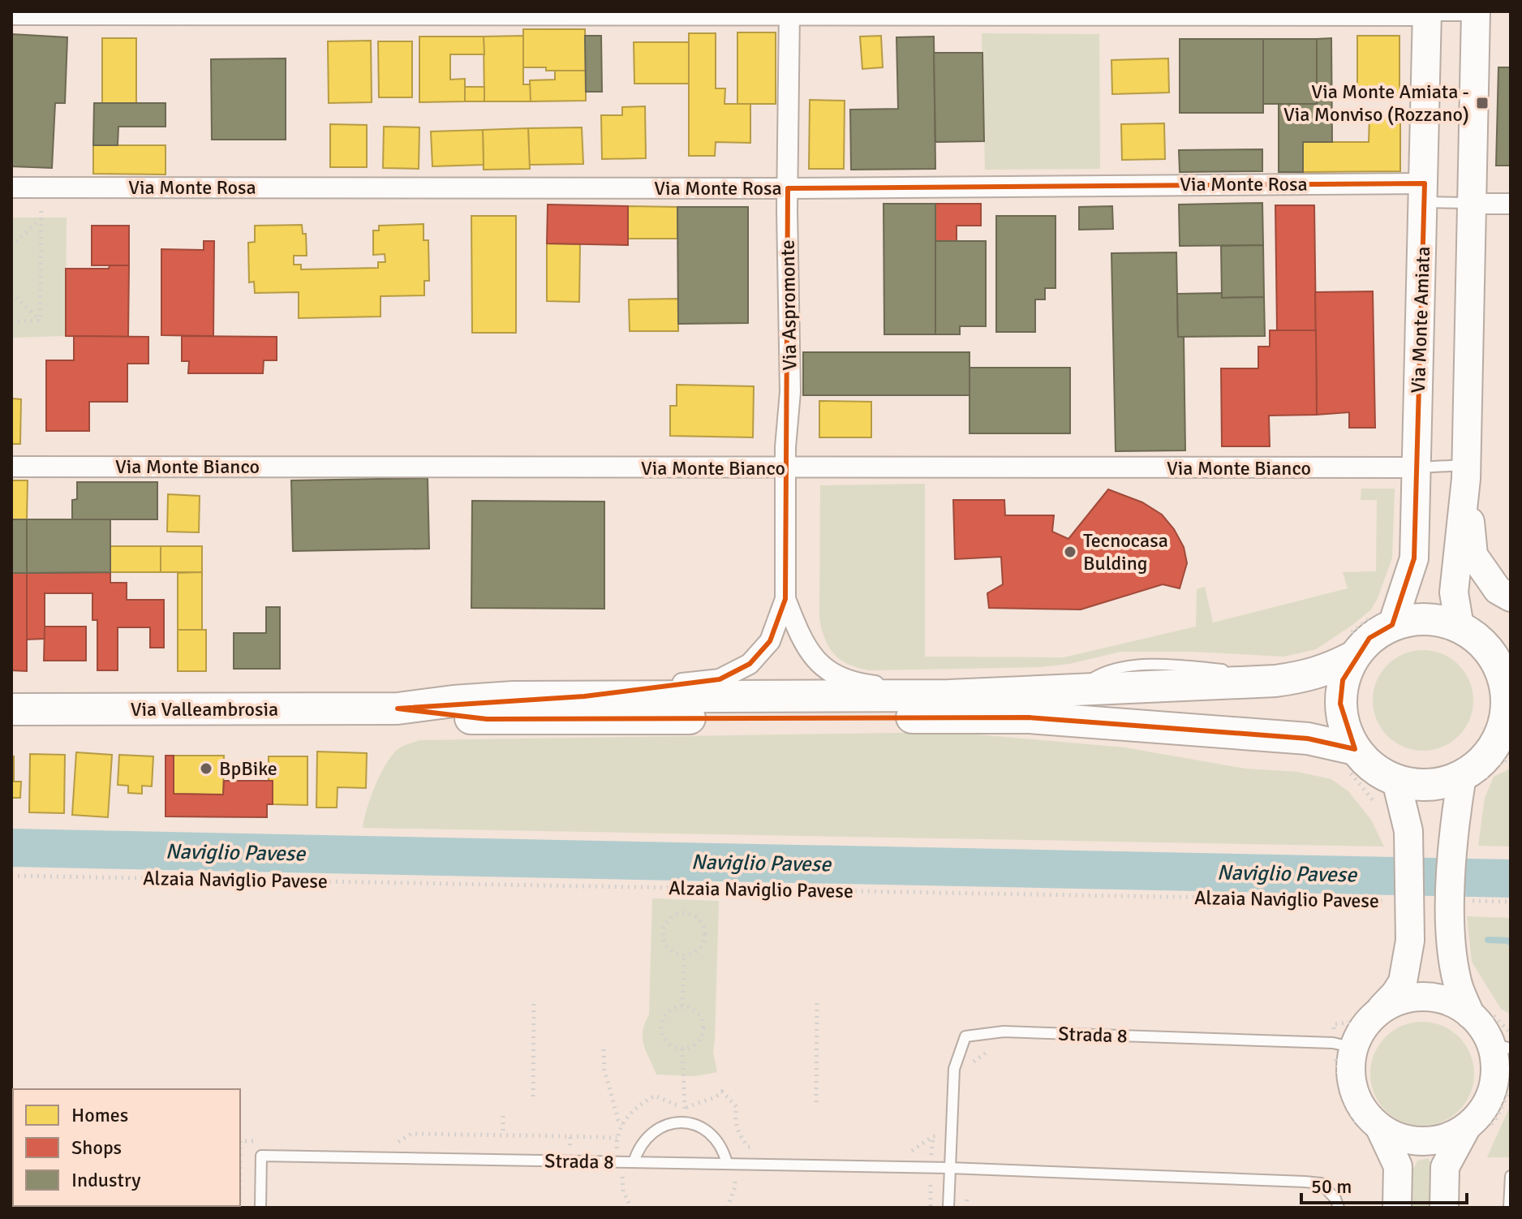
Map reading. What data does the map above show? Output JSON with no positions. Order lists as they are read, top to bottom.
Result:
{
  "streets": {
    "main road": ["Via Monte Amiata", "Via Valleambrosia"],
    "street": ["Via Monte Rosa", "Via Aspromonte", "Via Monte Bianco"],
    "lane": ["Strada 8"],
    "path": ["Alzaia Naviglio Pavese"]
  },
  "crossings": [
    ["Via Monte Rosa", "Via Aspromonte"],
    ["Via Monte Rosa", "Via Monte Amiata"],
    ["Via Aspromonte", "Via Monte Bianco"],
    ["Via Monte Amiata", "Via Monte Bianco"]
  ],
  "water": ["Naviglio Pavese"],
  "places": {
    "transit": ["Via Monte Amiata - Via Monviso (Rozzano)"],
    "other": ["Tecnocasa Bulding", "BpBike"]
  },
  "legend": ["Homes", "Shops", "Industry"],
  "scale_bar": "50 m"
}
